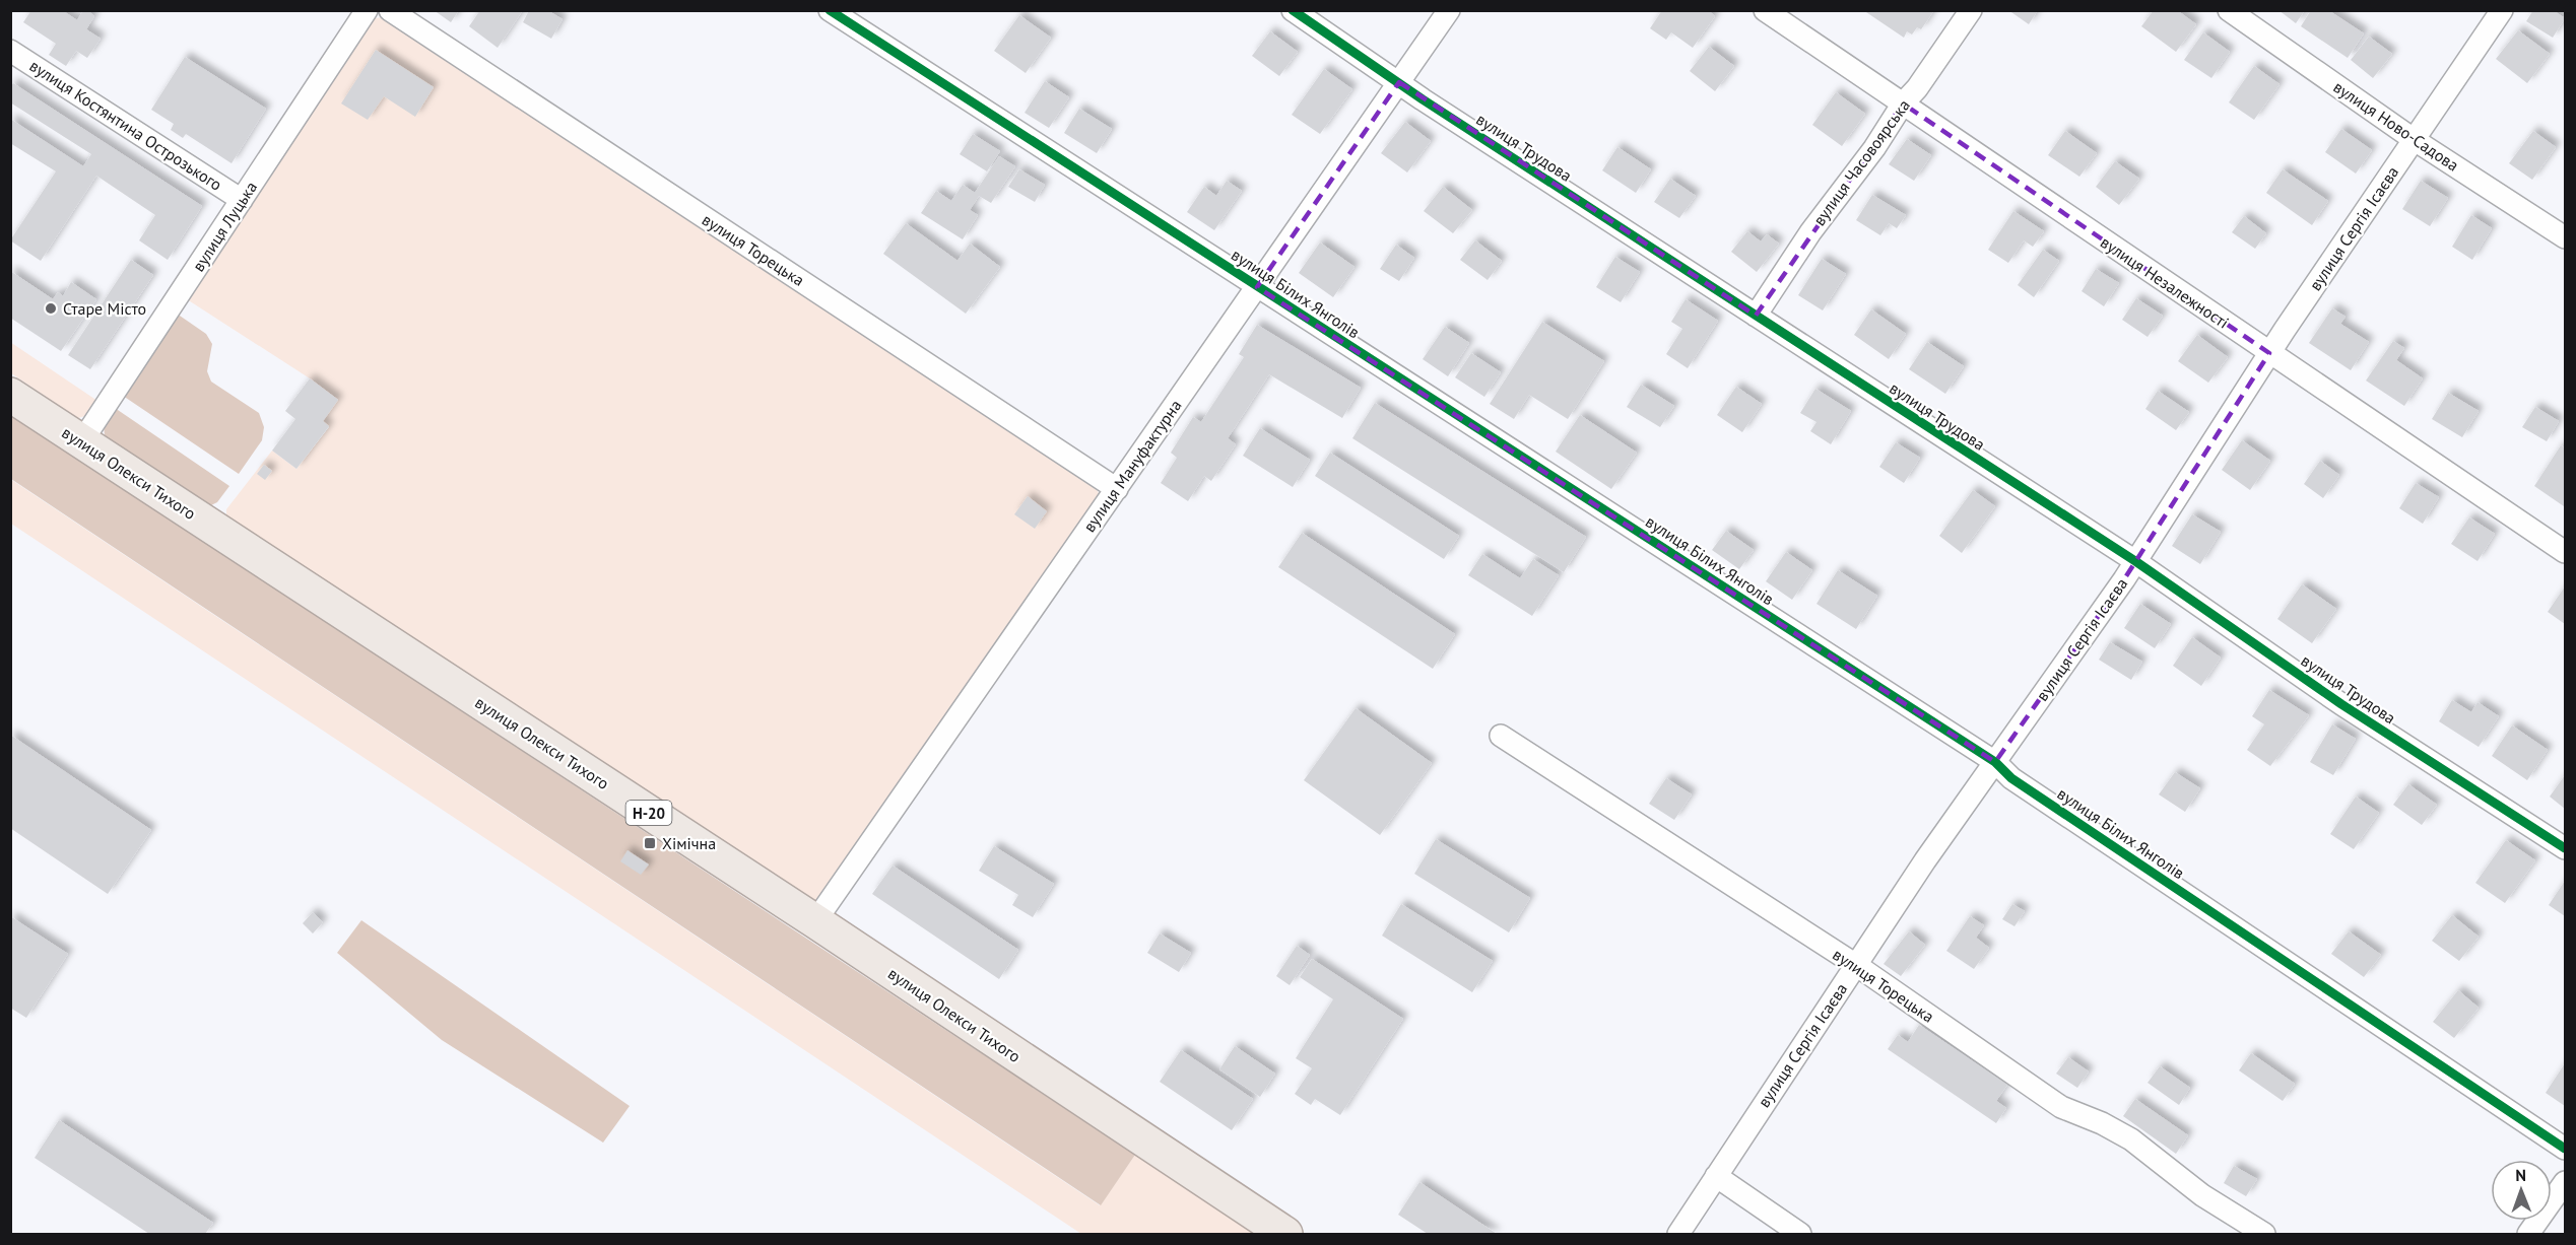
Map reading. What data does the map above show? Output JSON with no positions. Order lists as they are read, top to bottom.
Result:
{
  "streets": {
    "main road": ["вулиця Олекси Тихого", "Н-20"],
    "street": [
      "вулиця Костянтина Острозького",
      "вулиця Ново-Садова",
      "вулиця Трудова",
      "вулиця Часовоярська",
      "вулиця Луцька",
      "вулиця Сергія Ісаєва",
      "вулиця Торецька",
      "вулиця Незалежності",
      "вулиця Білих Янголів",
      "вулиця Мануфактурна"
    ]
  },
  "crossings": [
    ["вулиця Костянтина Острозького", "вулиця Луцька"],
    ["вулиця Ново-Садова", "вулиця Сергія Ісаєва"],
    ["вулиця Трудова", "вулиця Часовоярська"],
    ["вулиця Трудова", "вулиця Сергія Ісаєва"],
    ["вулиця Трудова", "вулиця Мануфактурна"],
    ["вулиця Часовоярська", "вулиця Незалежності"],
    ["вулиця Луцька", "вулиця Олекси Тихого"],
    ["вулиця Сергія Ісаєва", "вулиця Торецька"],
    ["вулиця Сергія Ісаєва", "вулиця Незалежності"],
    ["вулиця Сергія Ісаєва", "вулиця Білих Янголів"],
    ["вулиця Торецька", "вулиця Мануфактурна"],
    ["вулиця Білих Янголів", "вулиця Мануфактурна"],
    ["вулиця Мануфактурна", "вулиця Олекси Тихого"]
  ],
  "places": {
    "other": ["Старе Місто"],
    "transit": ["Хімічна"]
  },
  "north": "top"
}
